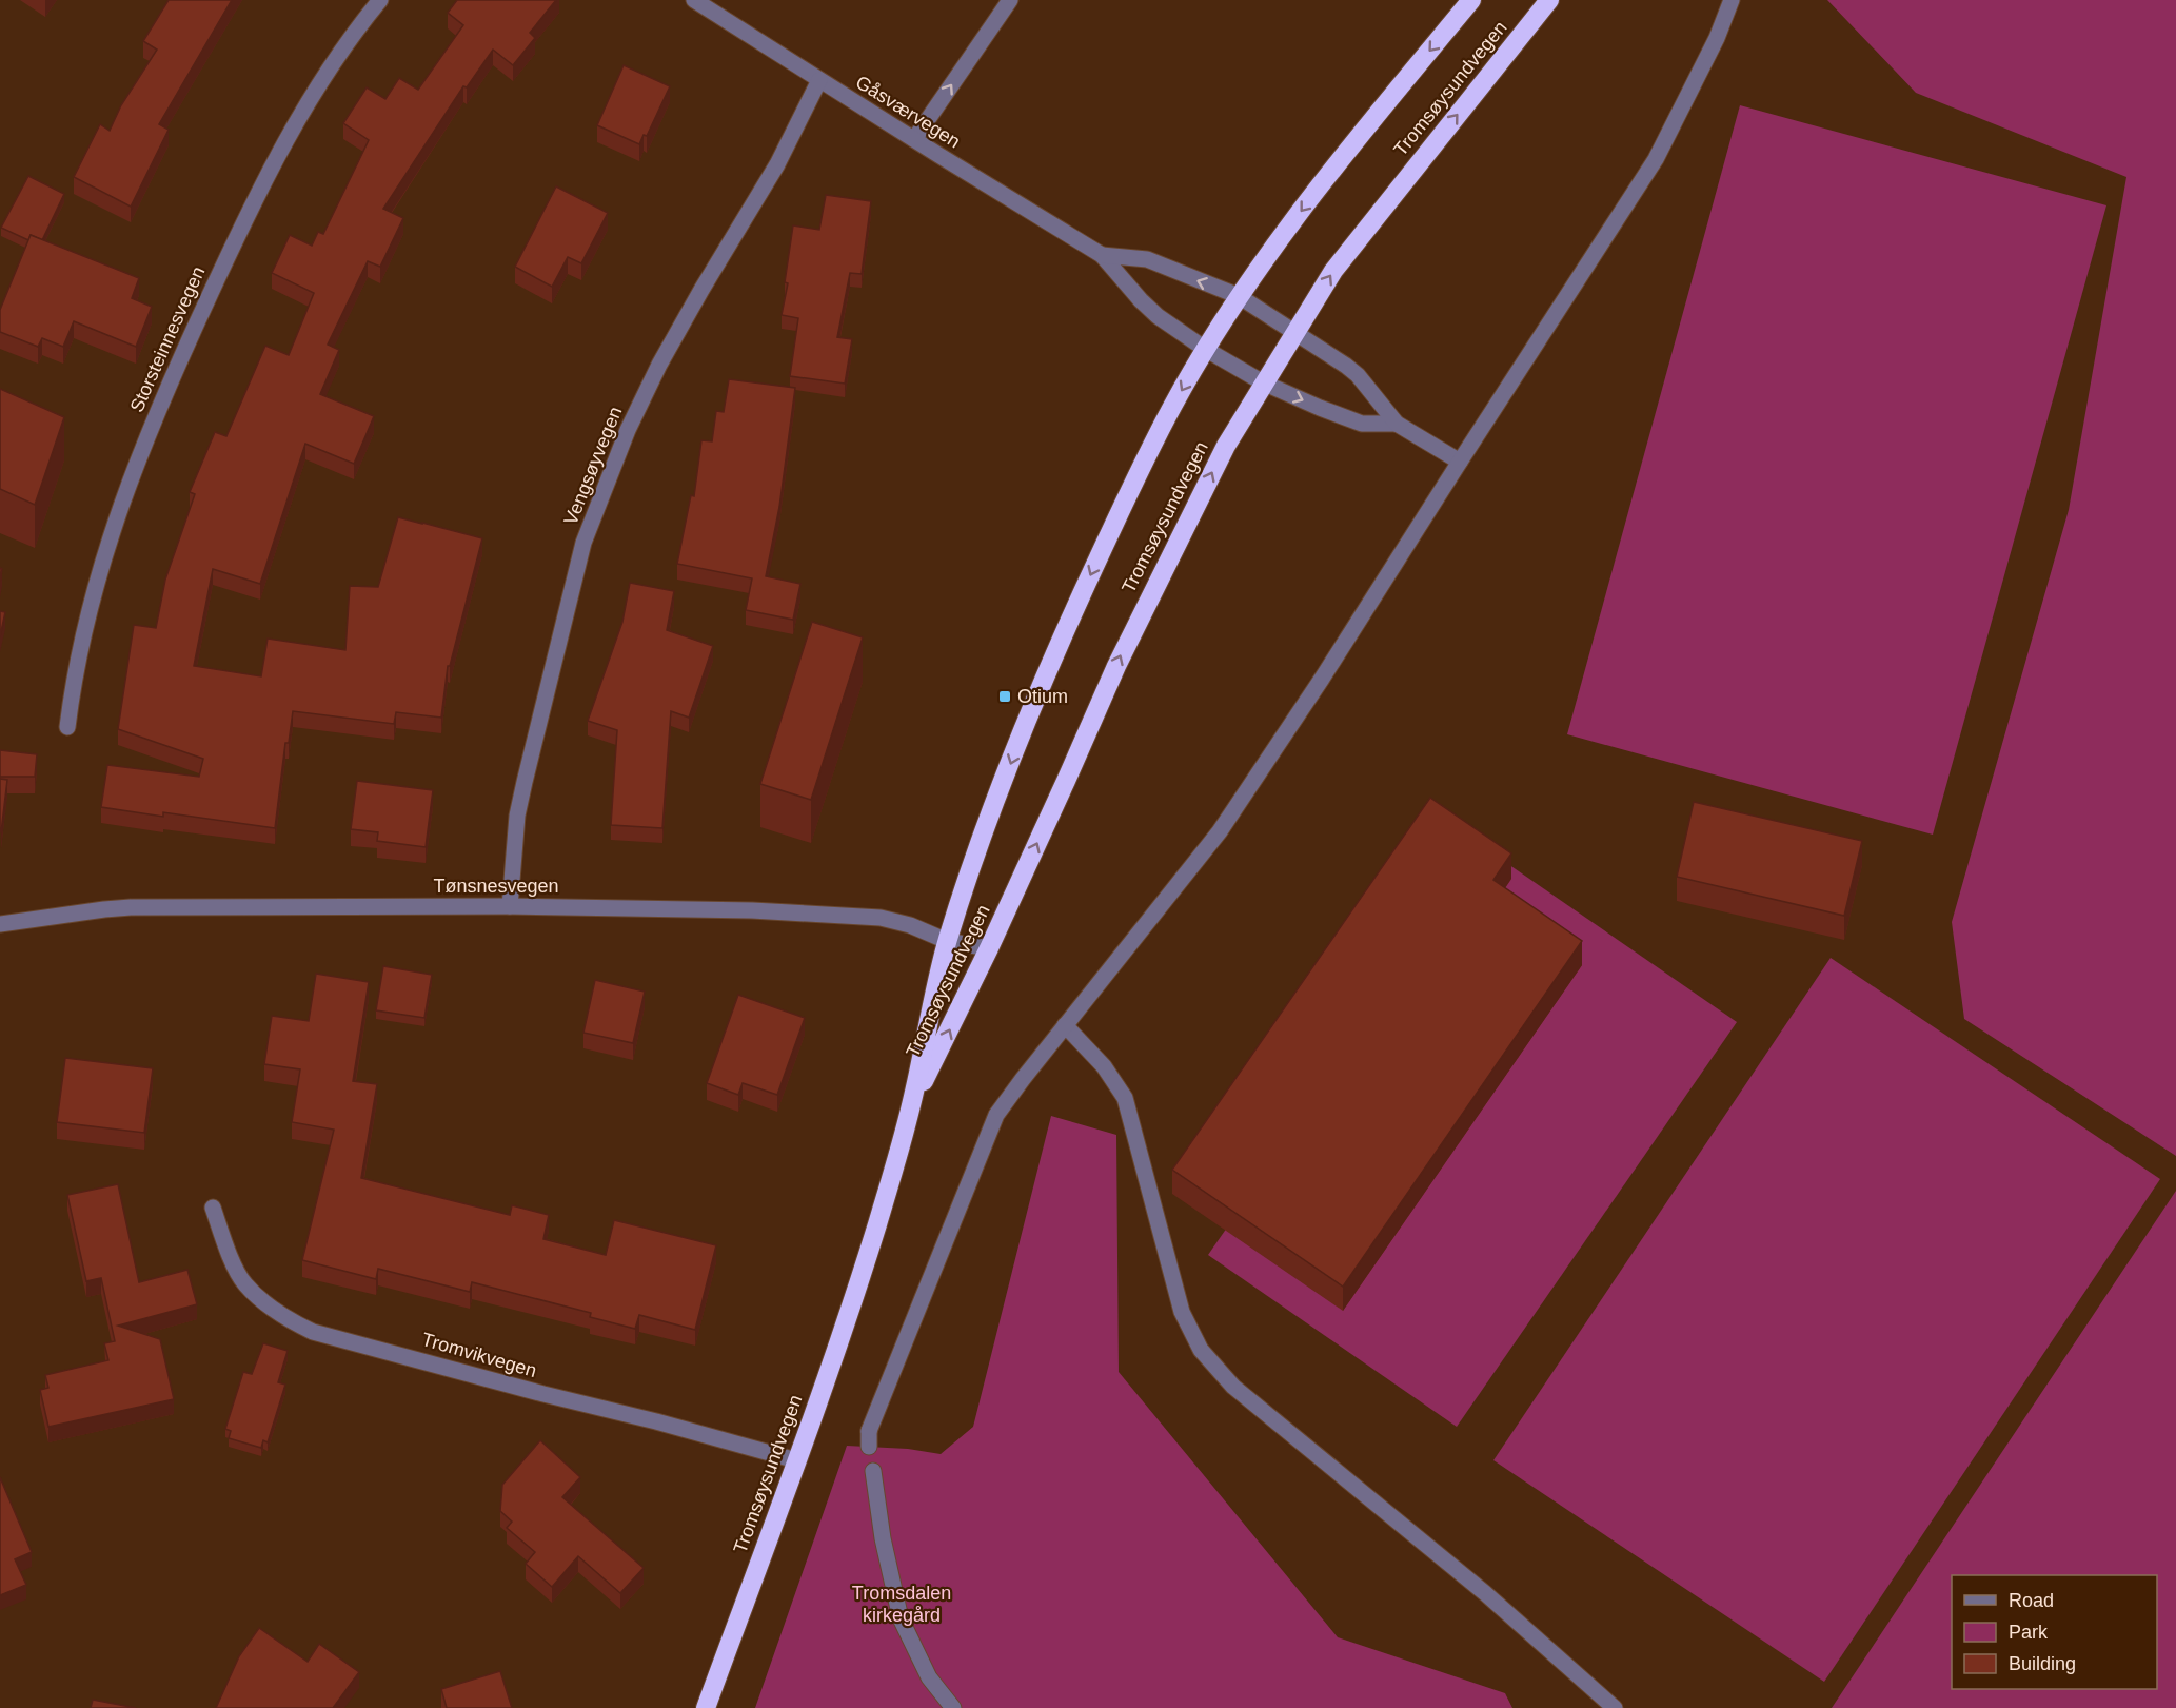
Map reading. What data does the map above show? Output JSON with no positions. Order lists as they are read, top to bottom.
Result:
{
  "streets": {
    "highway": ["Tromsøysundvegen"],
    "street": [
      "Gåsværvegen",
      "Storsteinnesvegen",
      "Vengsøyvegen",
      "Tønsnesvegen",
      "Tromvikvegen"
    ]
  },
  "crossings": [
    ["Tromsøysundvegen", "Gåsværvegen"],
    ["Tromsøysundvegen", "Tønsnesvegen"],
    ["Tromsøysundvegen", "Tromvikvegen"],
    ["Gåsværvegen", "Vengsøyvegen"],
    ["Vengsøyvegen", "Tønsnesvegen"]
  ],
  "parks": ["Tromsdalen kirkegård"],
  "places": {
    "transit": ["Otium"]
  },
  "legend": ["Road", "Park", "Building"]
}
